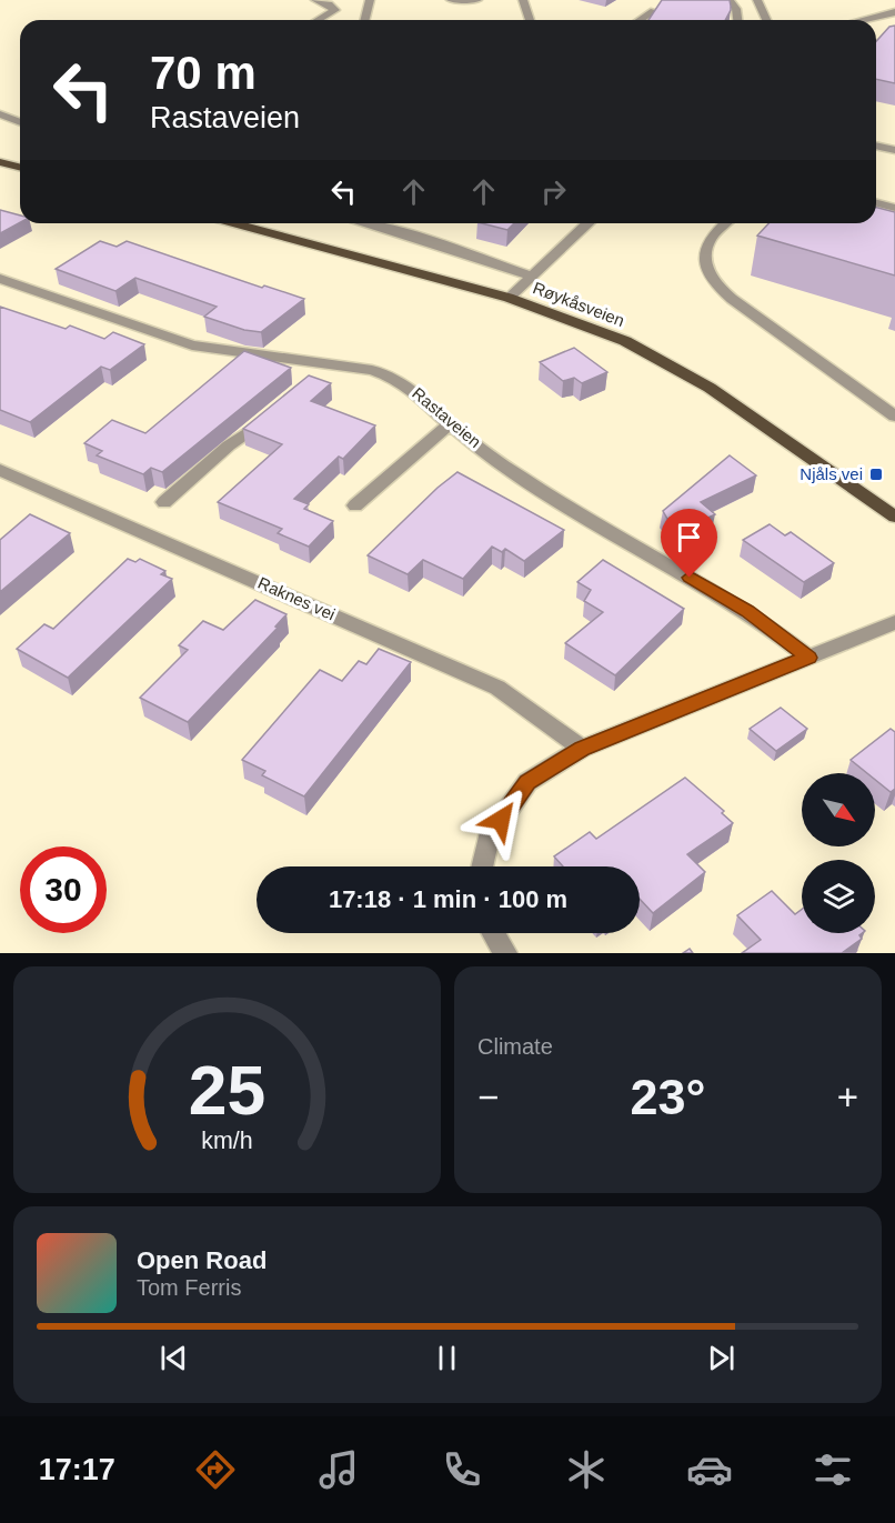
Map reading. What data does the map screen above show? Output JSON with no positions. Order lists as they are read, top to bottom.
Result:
{
  "streets": {
    "main road": ["Røykåsveien"],
    "street": ["Rastaveien", "Raknes vei"]
  },
  "places": {
    "transit": ["Njåls vei"]
  },
  "north": "bottom right",
  "page": {
    "turn": ["70 m", "Rastaveien"],
    "limit": "30",
    "trip": "17:18 · 1 min · 100 m",
    "tile": "Climate",
    "heat": ["−", "23°", "+"],
    "song": ["Open Road", "Tom Ferris"],
    "tabs": "17:17",
    "gauge": ["25", "km/h"]
  }
}
